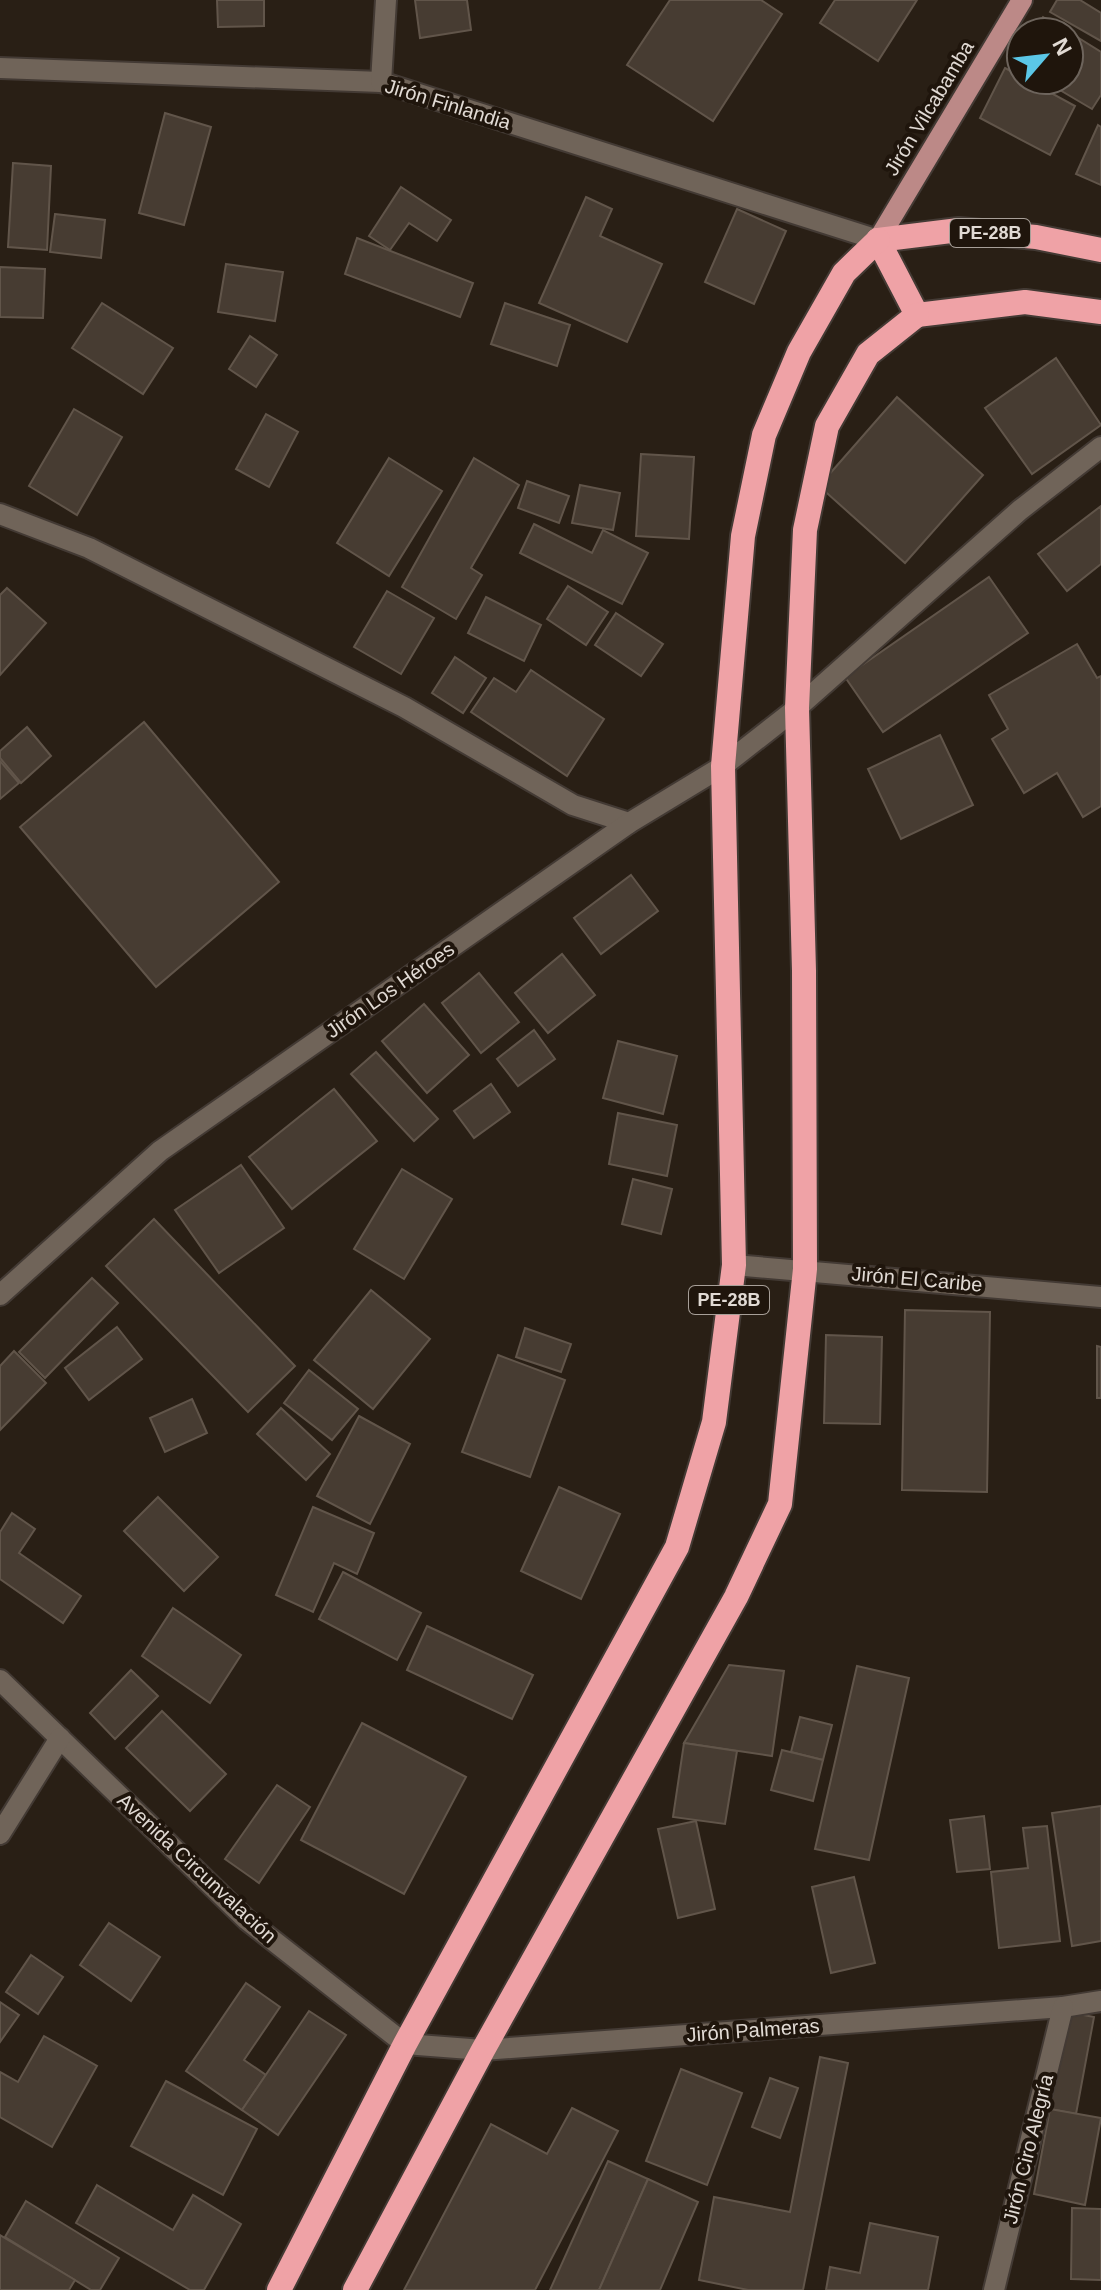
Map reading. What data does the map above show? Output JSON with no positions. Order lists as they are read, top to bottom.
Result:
{
  "streets": {
    "highway": ["PE-28B"],
    "main road": ["Jirón Vilcabamba"],
    "street": [
      "Jirón Finlandia",
      "Jirón Los Héroes",
      "Jirón El Caribe",
      "Avenida Circunvalación",
      "Jirón Palmeras",
      "Jirón Ciro Alegría"
    ]
  },
  "crossings": [
    ["Jirón Finlandia", "Jirón Vilcabamba"],
    ["Jirón Finlandia", "PE-28B"],
    ["Jirón Vilcabamba", "PE-28B"],
    ["PE-28B", "Jirón Los Héroes"],
    ["PE-28B", "Jirón El Caribe"],
    ["PE-28B", "Avenida Circunvalación"],
    ["PE-28B", "Jirón Palmeras"],
    ["Avenida Circunvalación", "Jirón Palmeras"],
    ["Jirón Palmeras", "Jirón Ciro Alegría"]
  ],
  "north": "top right"
}
